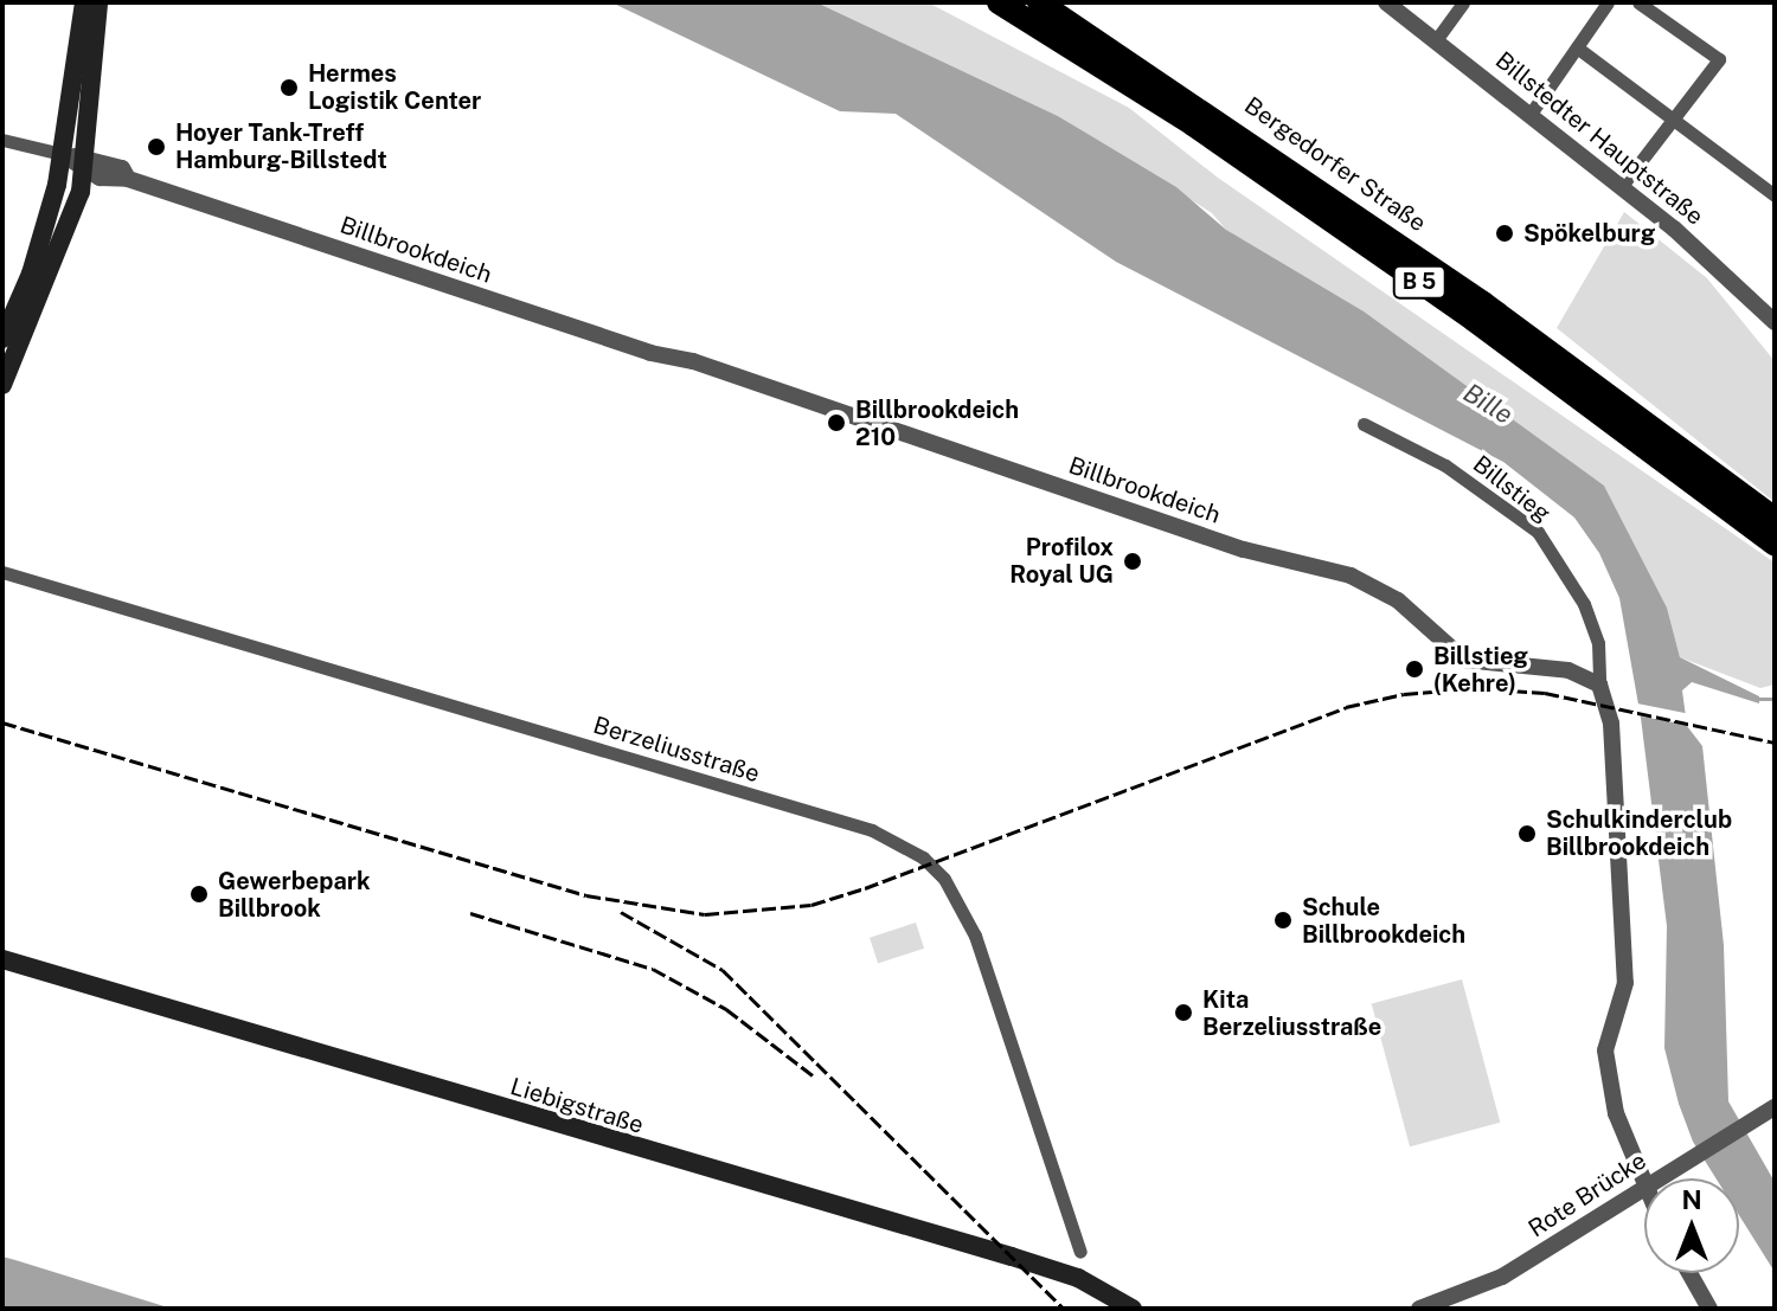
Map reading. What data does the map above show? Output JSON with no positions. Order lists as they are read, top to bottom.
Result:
{
  "streets": {
    "highway": ["Bergedorfer Straße", "B 5"],
    "main road": ["Liebigstraße"],
    "street": [
      "Billstedter Hauptstraße",
      "Billbrookdeich",
      "Billstieg",
      "Berzeliusstraße",
      "Rote Brücke"
    ]
  },
  "crossings": [
    ["Billbrookdeich", "Billstieg"]
  ],
  "water": ["Bille"],
  "places": [
    "Hermes Logistik Center",
    "Hoyer Tank-Treff Hamburg-Billstedt",
    "Spökelburg",
    "Billbrookdeich 210",
    "Profilox Royal UG",
    "Billstieg (Kehre)",
    "Schulkinderclub Billbrookdeich",
    "Gewerbepark Billbrook",
    "Schule Billbrookdeich",
    "Kita Berzeliusstraße"
  ],
  "north": "top"
}
